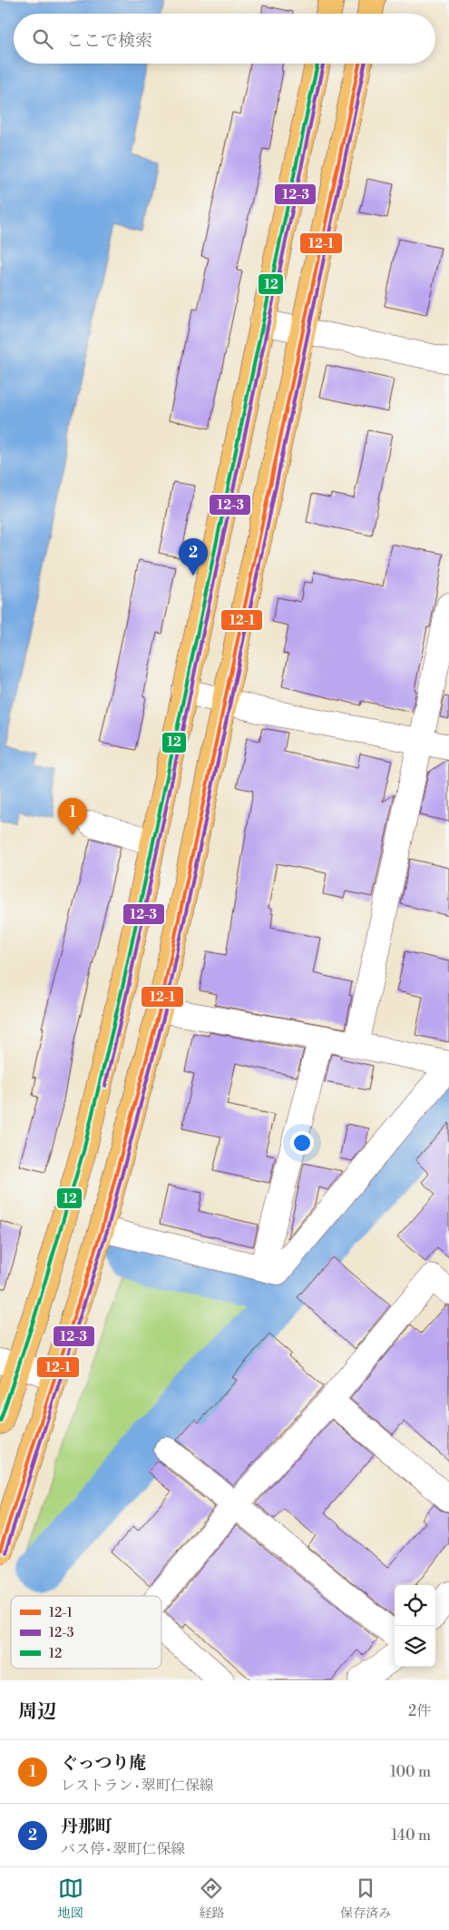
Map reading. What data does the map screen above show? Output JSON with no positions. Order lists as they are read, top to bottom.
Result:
{
  "lines": ["transit line 12-1", "transit line 12-3", "transit line 12"],
  "legend": ["12-1", "12-3", "12"],
  "page": {
    "search": "ここで検索",
    "pins": ["2", "1"],
    "heading": ["周辺", "2件"],
    "list": [
      {
        "mark": "1",
        "name": "ぐっつり庵",
        "note": "レストラン · 翠町仁保線",
        "value": "100 m"
      },
      {
        "mark": "2",
        "name": "丹那町",
        "note": "バス停 · 翠町仁保線",
        "value": "140 m"
      }
    ],
    "nav": ["地図", "経路", "保存済み"]
  }
}
